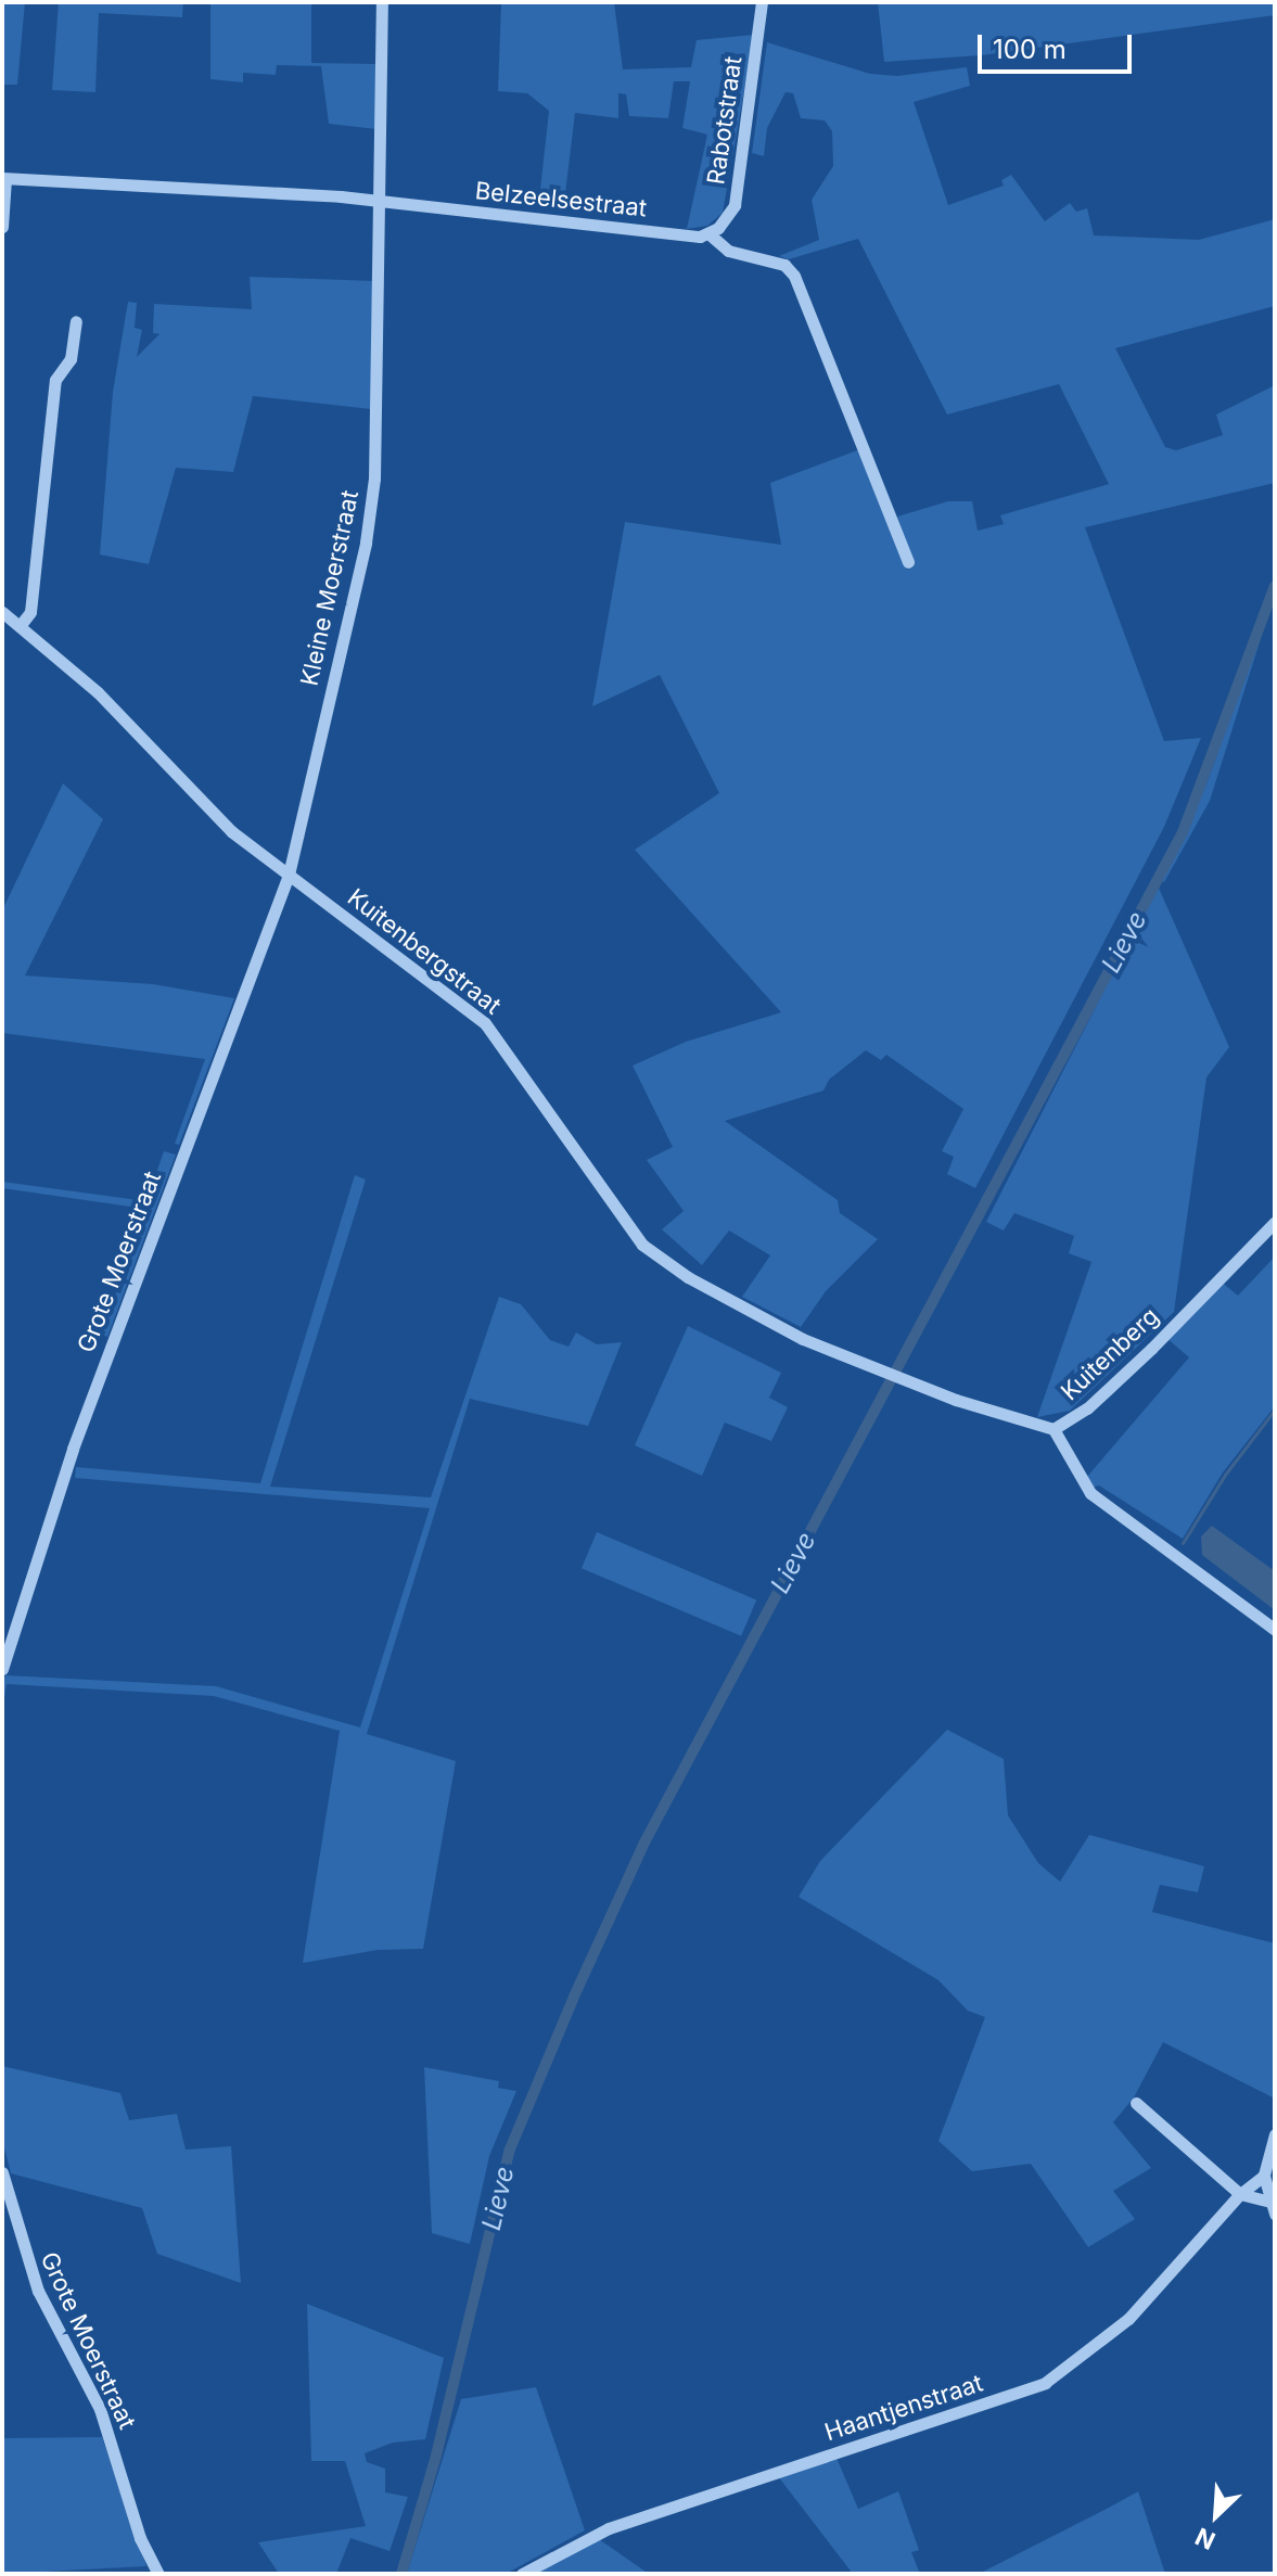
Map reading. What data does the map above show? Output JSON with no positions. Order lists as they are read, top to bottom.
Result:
{
  "streets": {
    "street": [
      "Rabotstraat",
      "Belzeelsestraat",
      "Kleine Moerstraat",
      "Kuitenbergstraat",
      "Grote Moerstraat",
      "Kuitenberg",
      "Haantjenstraat"
    ]
  },
  "crossings": [
    ["Rabotstraat", "Belzeelsestraat"],
    ["Belzeelsestraat", "Kleine Moerstraat"],
    ["Kleine Moerstraat", "Kuitenbergstraat"],
    ["Kleine Moerstraat", "Grote Moerstraat"],
    ["Kuitenbergstraat", "Grote Moerstraat"],
    ["Kuitenbergstraat", "Kuitenberg"]
  ],
  "water": ["Lieve"],
  "scale_bar": "100 m",
  "north": "bottom left"
}
